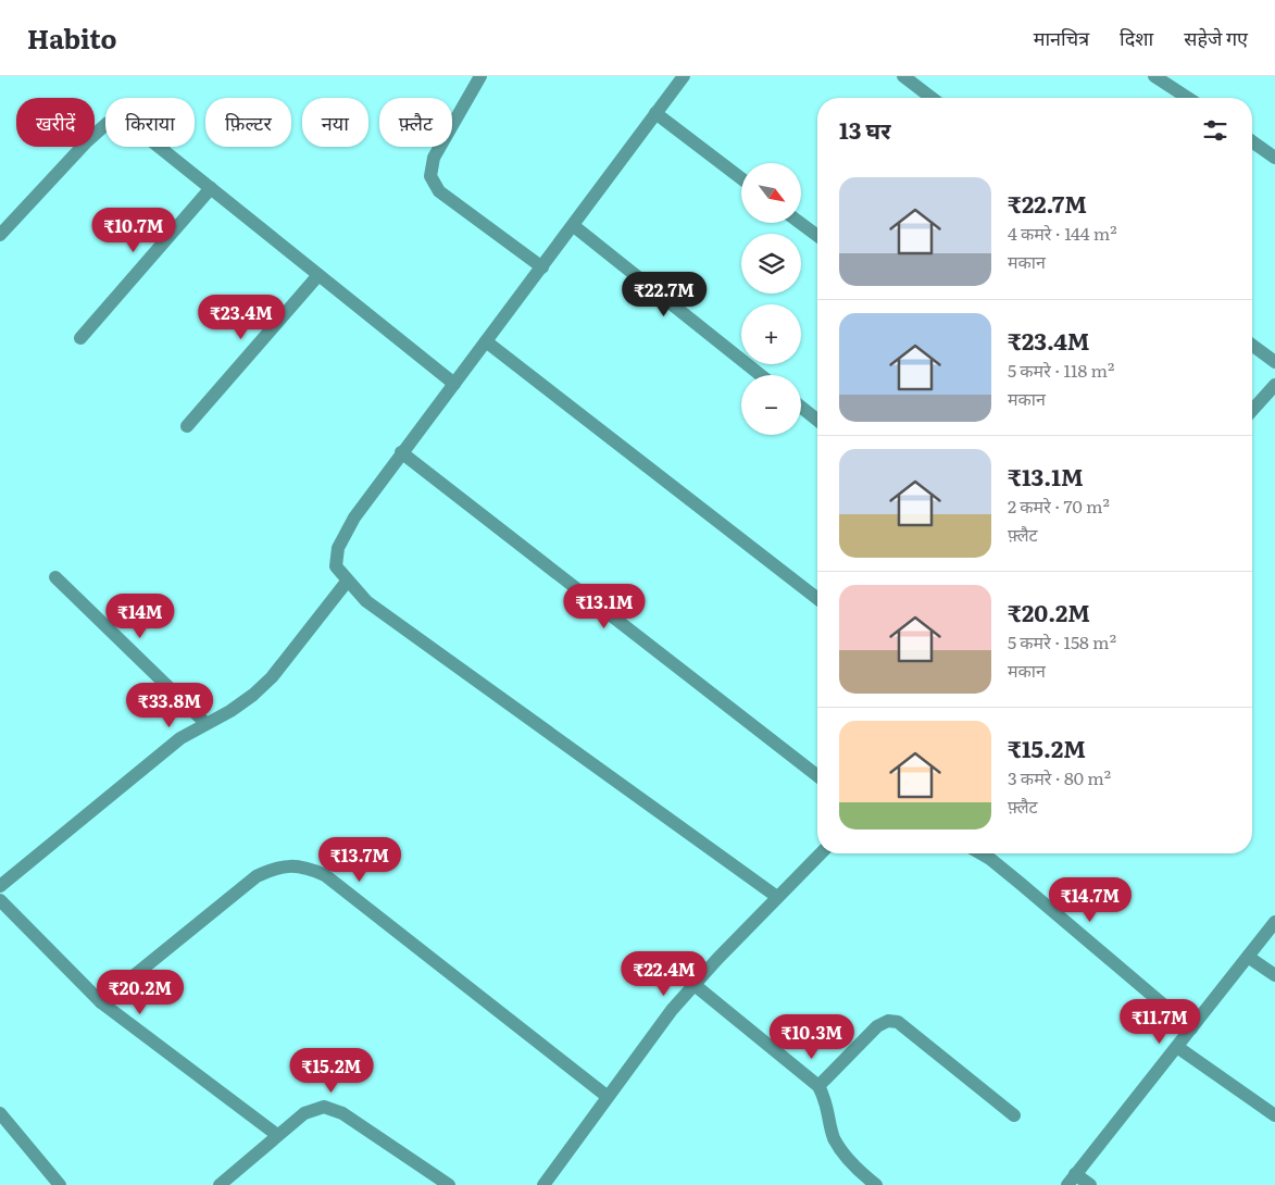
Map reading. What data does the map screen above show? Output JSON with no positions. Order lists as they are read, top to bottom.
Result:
{
  "north": "bottom right",
  "page": {
    "header": "Habito",
    "nav": ["मानचित्र", "दिशा", "सहेजे गए"],
    "chip": [
      "खरीदें",
      "किराया",
      "फ़िल्टर",
      "नया",
      "फ़्लैट"
    ],
    "heading": "13 घर",
    "map_buttons": ["+", "−"],
    "list": [
      {
        "name": "₹22.7M",
        "note": "4 कमरे · 144 m² · मकान"
      },
      {
        "name": "₹23.4M",
        "note": "5 कमरे · 118 m² · मकान"
      },
      {
        "name": "₹13.1M",
        "note": "2 कमरे · 70 m² · फ़्लैट"
      },
      {
        "name": "₹20.2M",
        "note": "5 कमरे · 158 m² · मकान"
      },
      {
        "name": "₹15.2M",
        "note": "3 कमरे · 80 m² · फ़्लैट"
      }
    ],
    "price": [
      "₹10.7M",
      "₹22.7M",
      "₹23.4M",
      "₹13.1M",
      "₹14M",
      "₹33.8M",
      "₹13.7M",
      "₹14.7M",
      "₹22.4M",
      "₹20.2M",
      "₹11.7M",
      "₹10.3M",
      "₹15.2M"
    ]
  }
}
